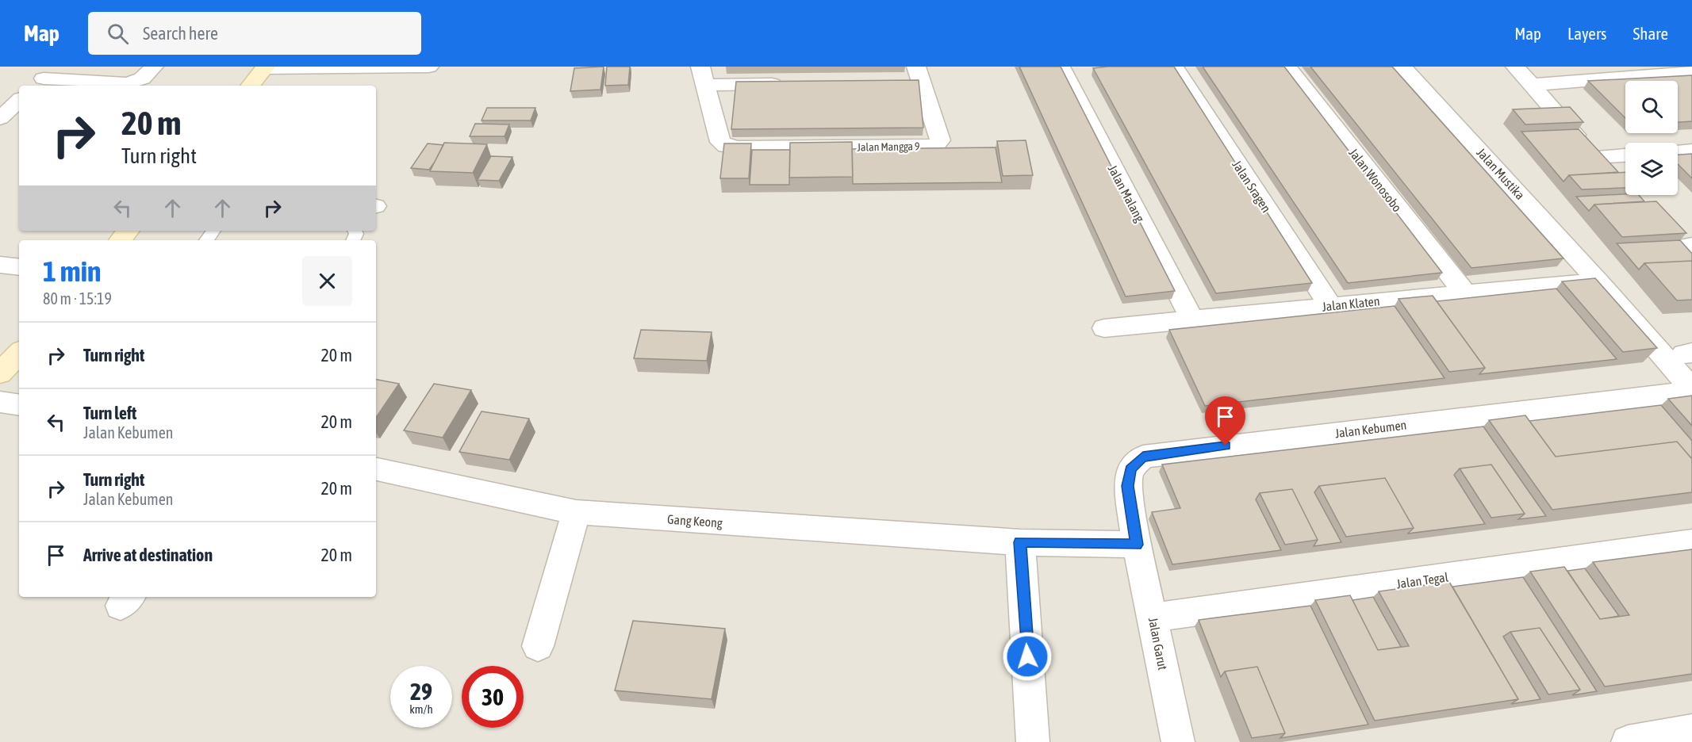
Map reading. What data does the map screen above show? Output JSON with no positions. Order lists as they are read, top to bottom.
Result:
{
  "streets": {
    "street": [
      "Jalan Mangga 9",
      "Jalan Mustika",
      "Jalan Wonosobo",
      "Jalan Sragen",
      "Jalan Malang",
      "Jalan Klaten",
      "Jalan Kebumen",
      "Gang Keong",
      "Jalan Tegal",
      "Jalan Garut"
    ]
  },
  "crossings": [
    ["Jalan Mustika", "Jalan Klaten"],
    ["Jalan Mustika", "Jalan Kebumen"],
    ["Jalan Wonosobo", "Jalan Klaten"],
    ["Jalan Sragen", "Jalan Klaten"],
    ["Jalan Malang", "Jalan Klaten"],
    ["Jalan Kebumen", "Gang Keong"],
    ["Jalan Kebumen", "Jalan Garut"],
    ["Gang Keong", "Jalan Garut"],
    ["Jalan Tegal", "Jalan Garut"]
  ],
  "page": {
    "header": "Map",
    "search": "Search here",
    "nav": ["Map", "Layers", "Share"],
    "turn": ["20 m", "Turn right"],
    "heading": ["1 min", "80 m · 15:19"],
    "list": [
      {
        "name": "Turn right",
        "value": "20 m"
      },
      {
        "name": "Turn left",
        "note": "Jalan Kebumen",
        "value": "20 m"
      },
      {
        "name": "Turn right",
        "note": "Jalan Kebumen",
        "value": "20 m"
      },
      {
        "name": "Arrive at destination",
        "value": "20 m"
      }
    ],
    "speed": "29 km/h",
    "limit": "30"
  }
}
